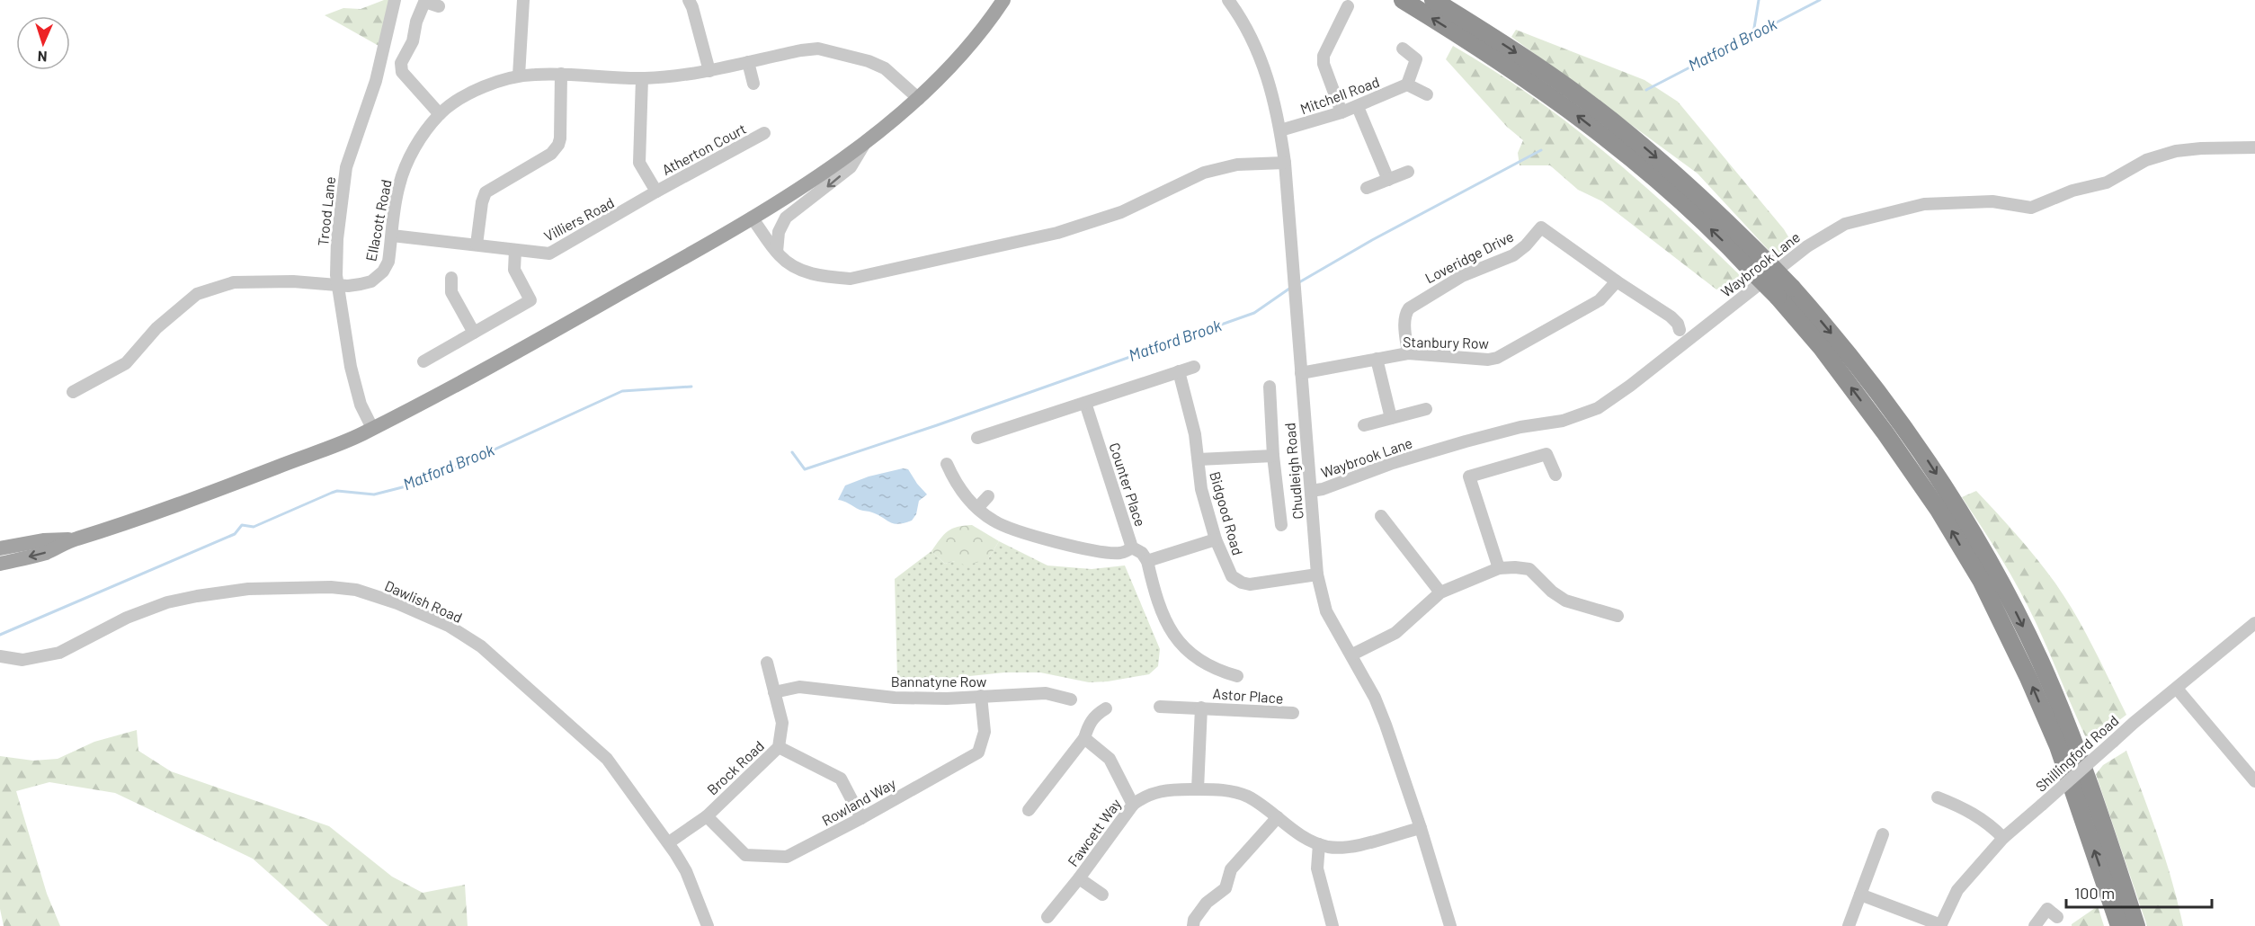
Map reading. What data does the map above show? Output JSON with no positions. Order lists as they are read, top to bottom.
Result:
{
  "streets": {
    "street": [
      "Mitchell Road",
      "Atherton Court",
      "Trood Lane",
      "Villiers Road",
      "Ellacott Road",
      "Loveridge Drive",
      "Waybrook Lane",
      "Stanbury Row",
      "Chudleigh Road",
      "Counter Place",
      "Bidgood Road",
      "Dawlish Road",
      "Bannatyne Row",
      "Astor Place",
      "Shillingford Road",
      "Brock Road",
      "Rowland Way",
      "Fawcett Way"
    ]
  },
  "crossings": [
    ["Mitchell Road", "Chudleigh Road"],
    ["Atherton Court", "Villiers Road"],
    ["Trood Lane", "Ellacott Road"],
    ["Villiers Road", "Ellacott Road"],
    ["Loveridge Drive", "Stanbury Row"],
    ["Waybrook Lane", "Chudleigh Road"],
    ["Stanbury Row", "Chudleigh Road"],
    ["Chudleigh Road", "Bidgood Road"],
    ["Chudleigh Road", "Fawcett Way"],
    ["Dawlish Road", "Brock Road"],
    ["Bannatyne Row", "Brock Road"],
    ["Bannatyne Row", "Rowland Way"],
    ["Astor Place", "Fawcett Way"],
    ["Brock Road", "Rowland Way"]
  ],
  "water": ["Matford Brook"],
  "scale_bar": "100 m",
  "north": "bottom"
}
